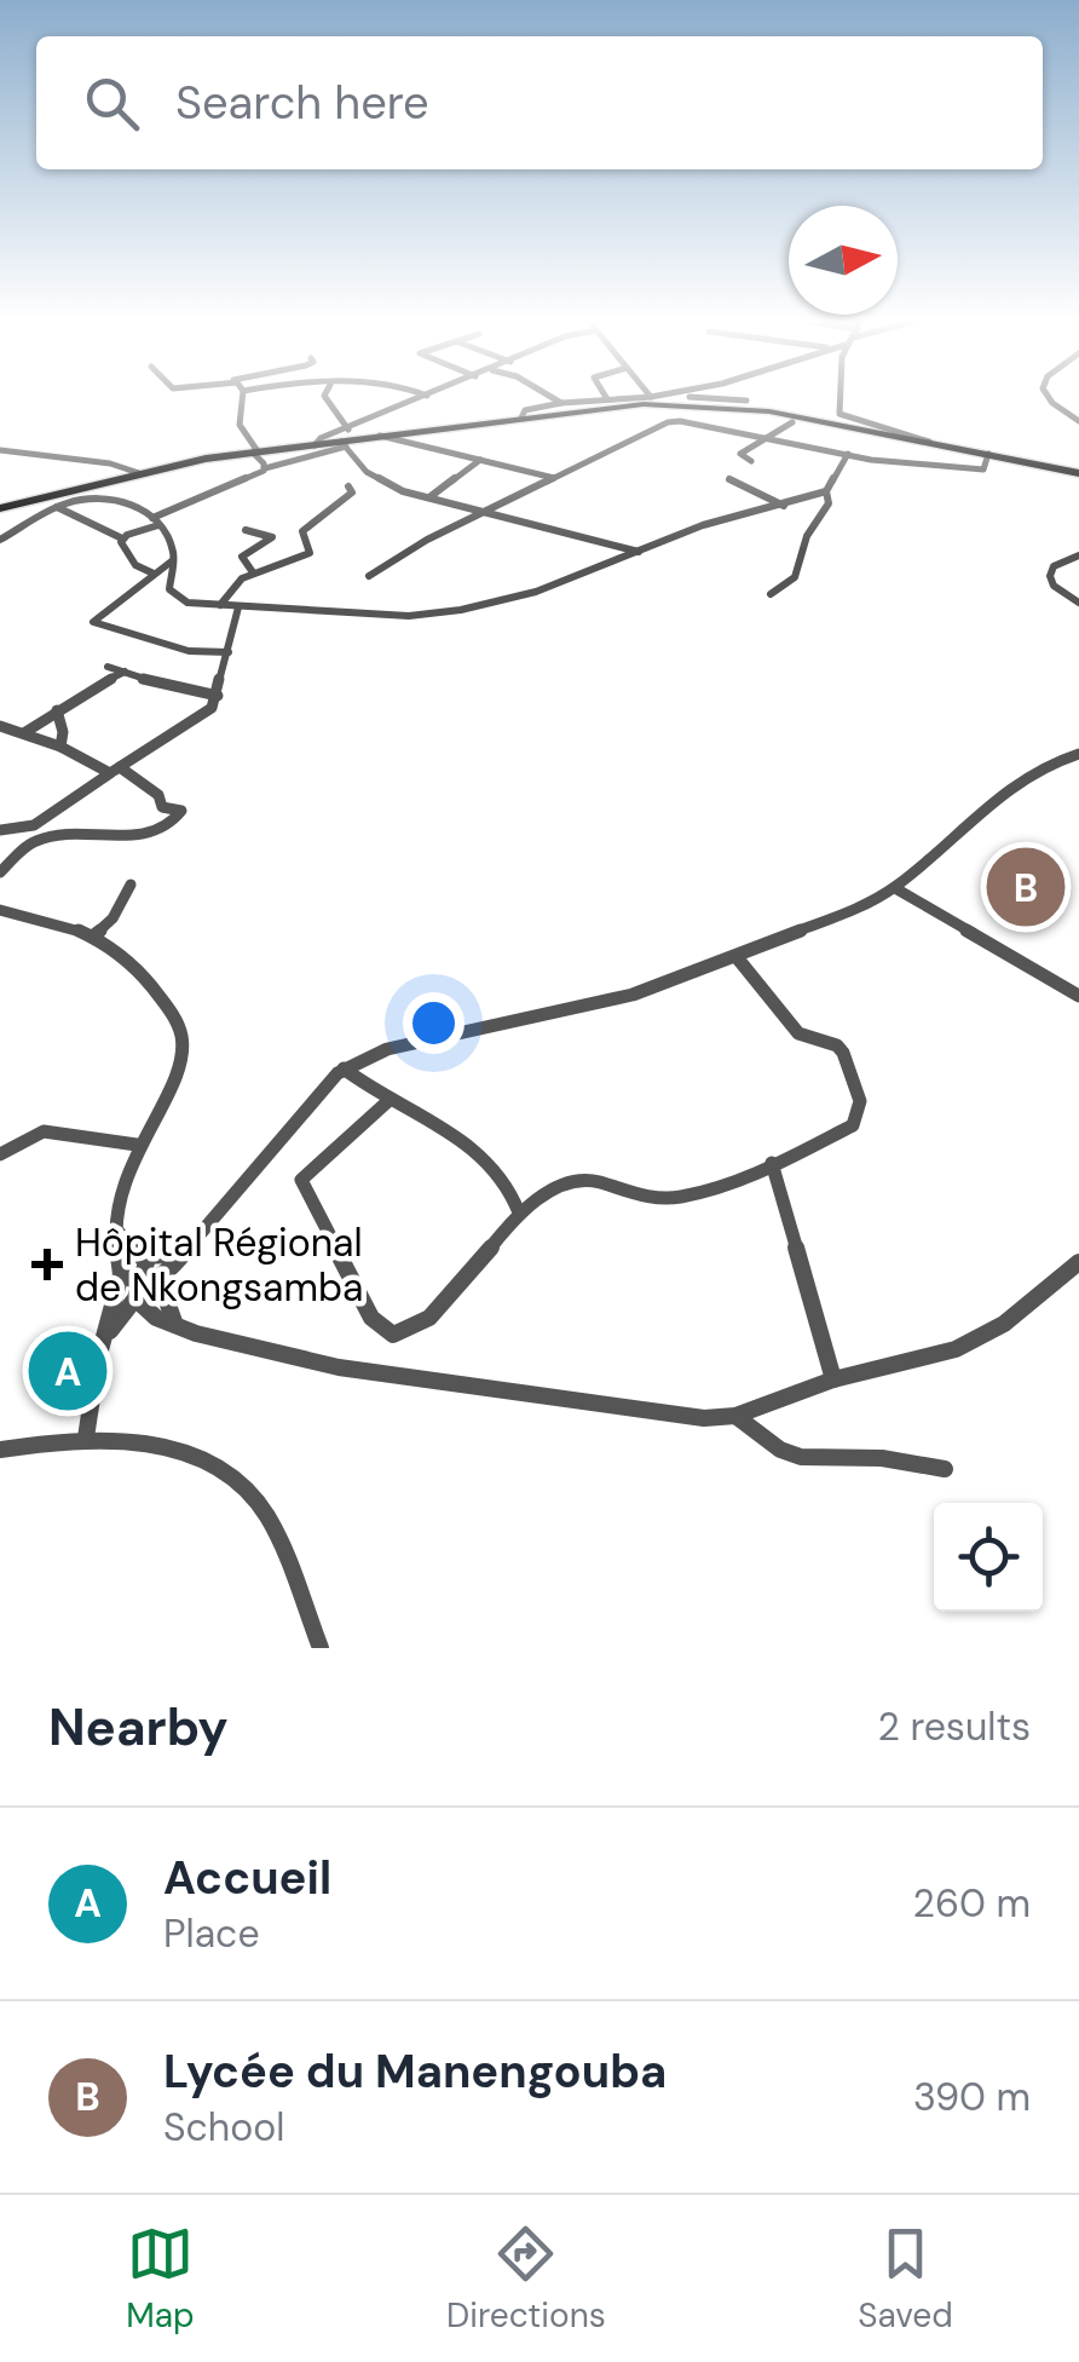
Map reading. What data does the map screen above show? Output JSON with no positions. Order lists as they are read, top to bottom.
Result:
{
  "places": {
    "health": ["Hôpital Régional de Nkongsamba"]
  },
  "north": "right",
  "page": {
    "search": "Search here",
    "pins": ["B", "A"],
    "heading": ["Nearby", "2 results"],
    "list": [
      {
        "mark": "A",
        "name": "Accueil",
        "note": "Place",
        "value": "260 m"
      },
      {
        "mark": "B",
        "name": "Lycée du Manengouba",
        "note": "School",
        "value": "390 m"
      }
    ],
    "nav": ["Map", "Directions", "Saved"]
  }
}
